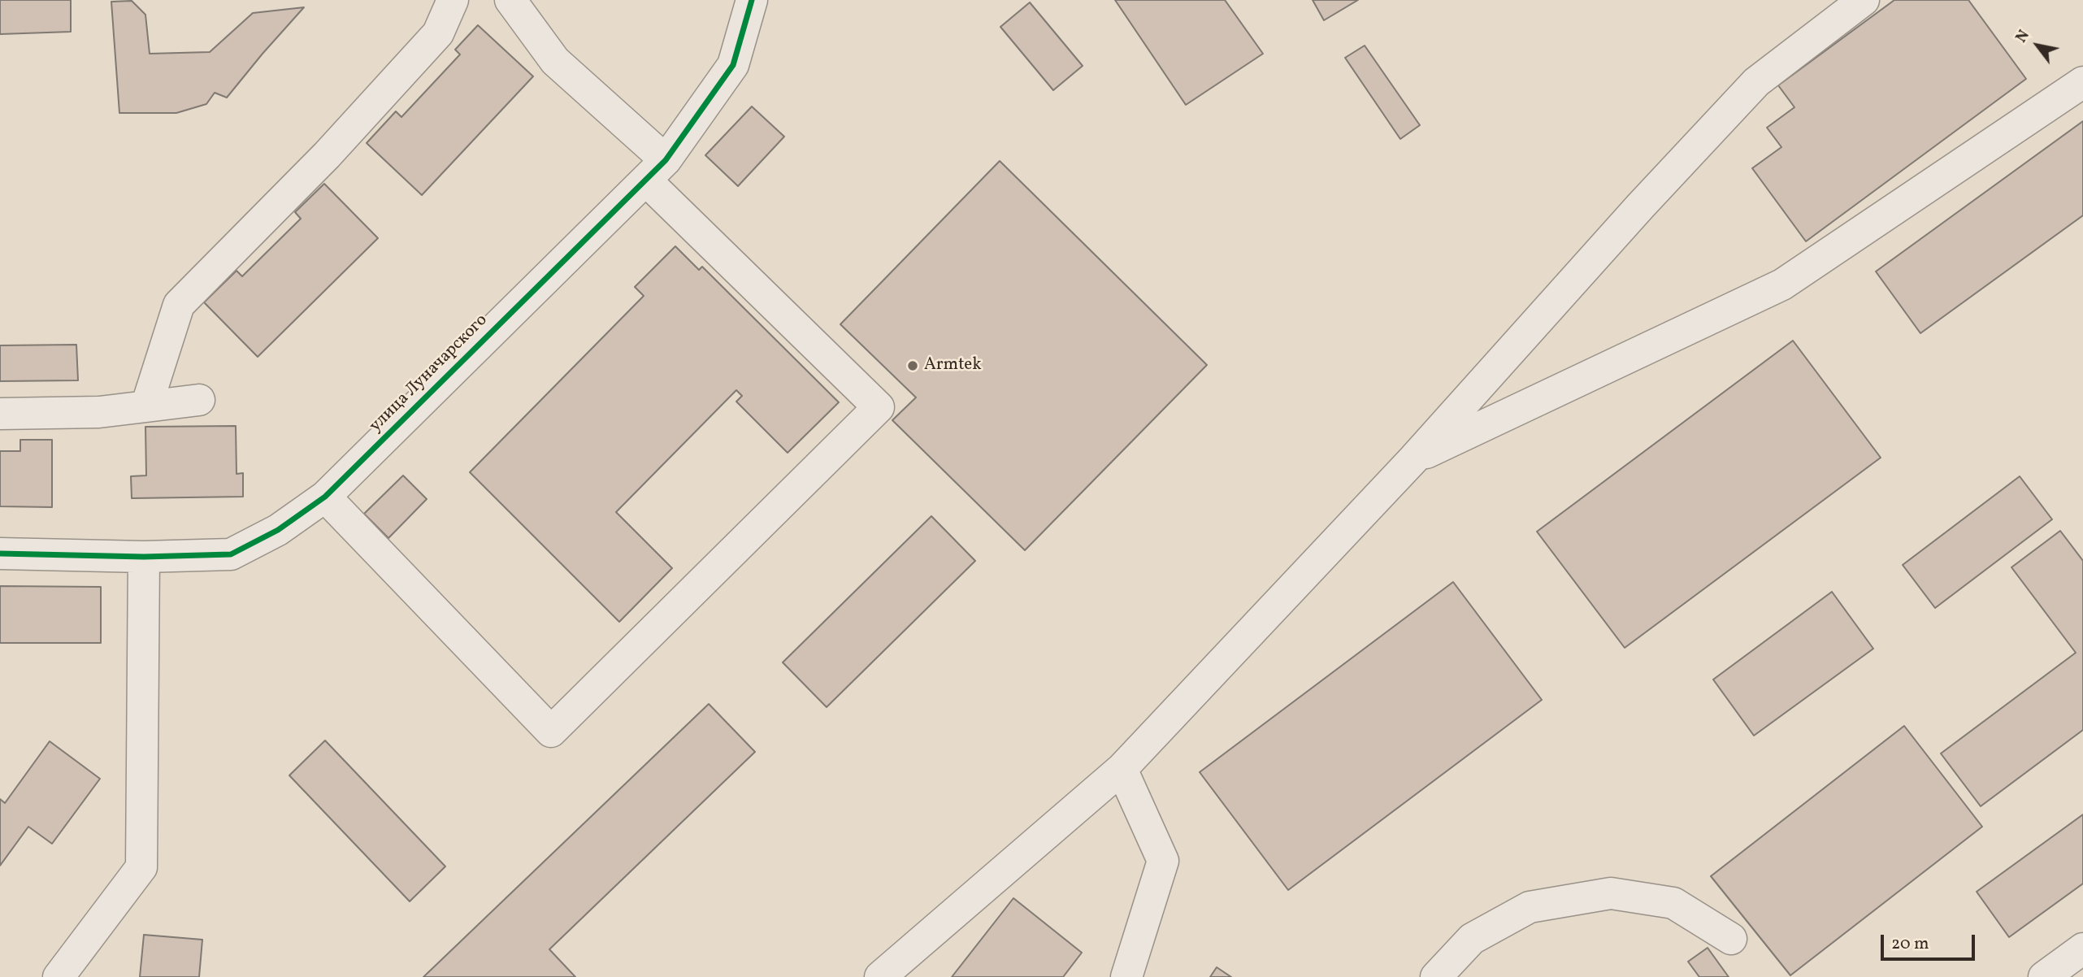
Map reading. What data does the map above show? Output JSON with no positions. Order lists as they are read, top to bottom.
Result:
{
  "streets": {
    "street": ["улица Луначарского"]
  },
  "places": ["Armtek"],
  "scale_bar": "20 m",
  "north": "top left"
}
